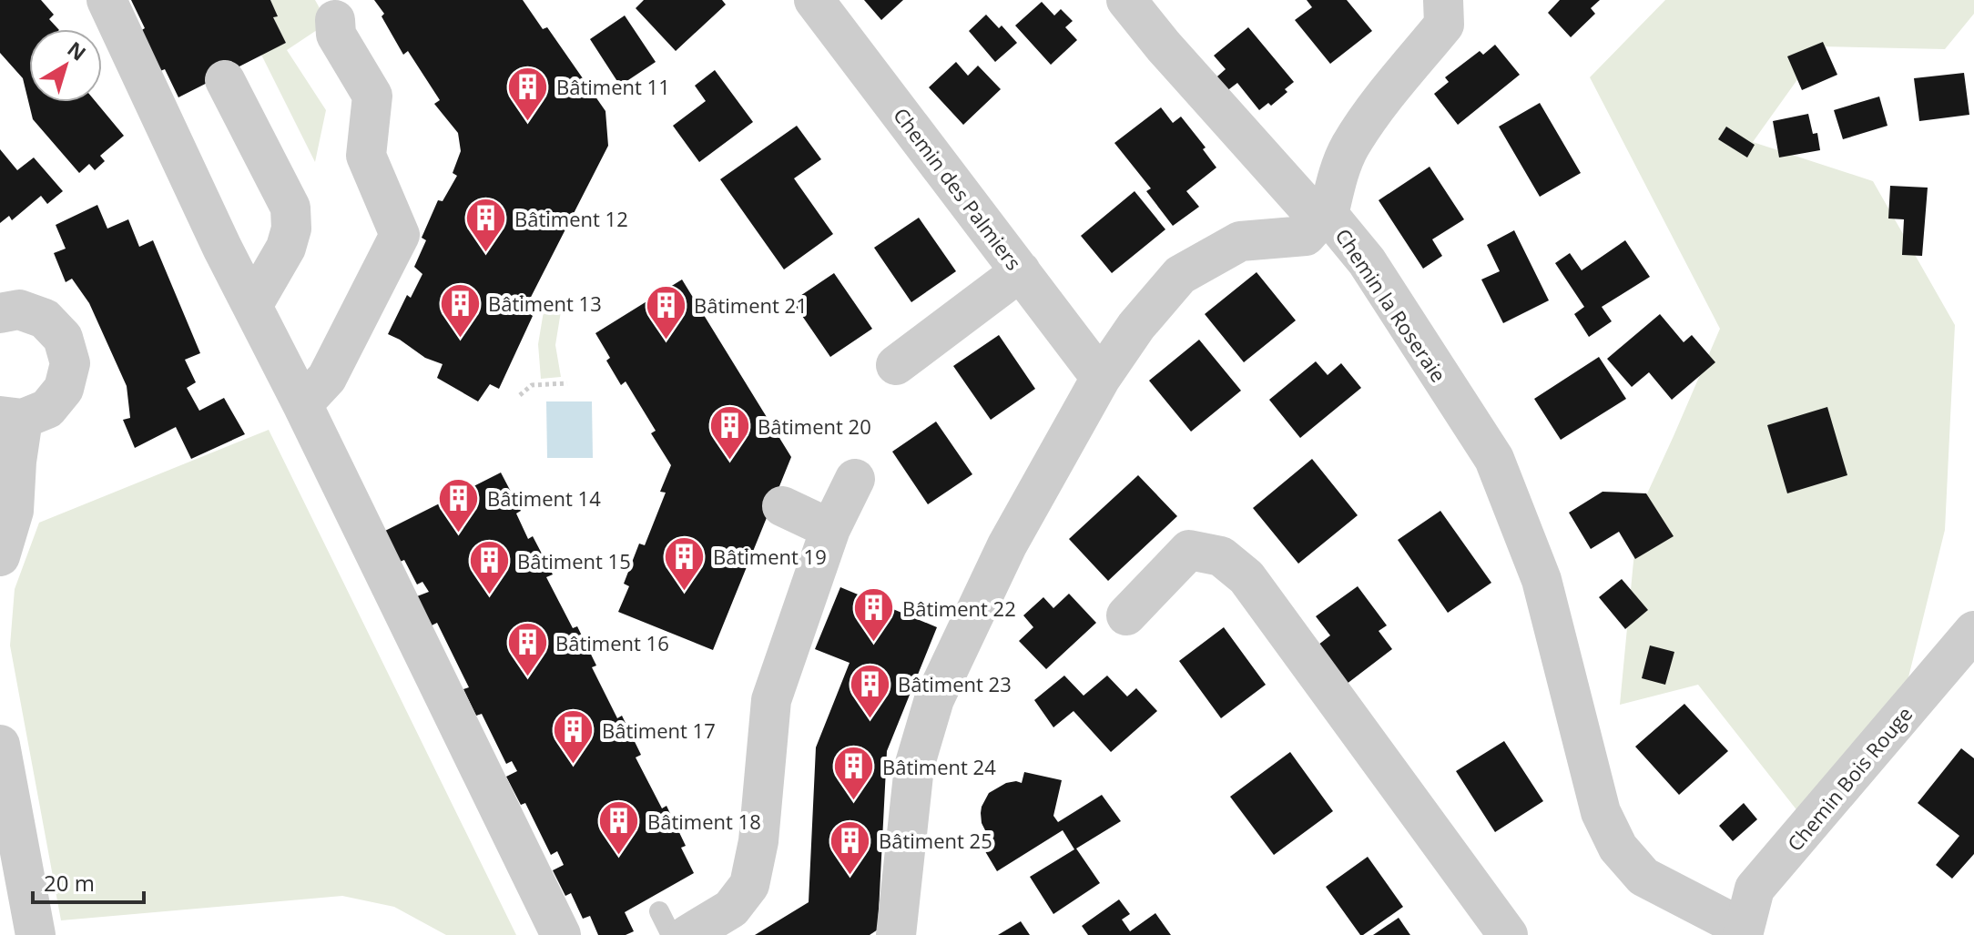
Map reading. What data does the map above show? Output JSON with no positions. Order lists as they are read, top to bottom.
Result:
{
  "streets": {
    "street": ["Chemin des Palmiers", "Chemin la Roseraie", "Chemin Bois Rouge"]
  },
  "crossings": [
    ["Chemin des Palmiers", "Chemin la Roseraie"],
    ["Chemin la Roseraie", "Chemin Bois Rouge"]
  ],
  "places": {
    "building": [
      "Bâtiment 11",
      "Bâtiment 12",
      "Bâtiment 13",
      "Bâtiment 21",
      "Bâtiment 20",
      "Bâtiment 14",
      "Bâtiment 19",
      "Bâtiment 15",
      "Bâtiment 22",
      "Bâtiment 16",
      "Bâtiment 23",
      "Bâtiment 17",
      "Bâtiment 24",
      "Bâtiment 18",
      "Bâtiment 25"
    ]
  },
  "scale_bar": "20 m",
  "north": "top right"
}
